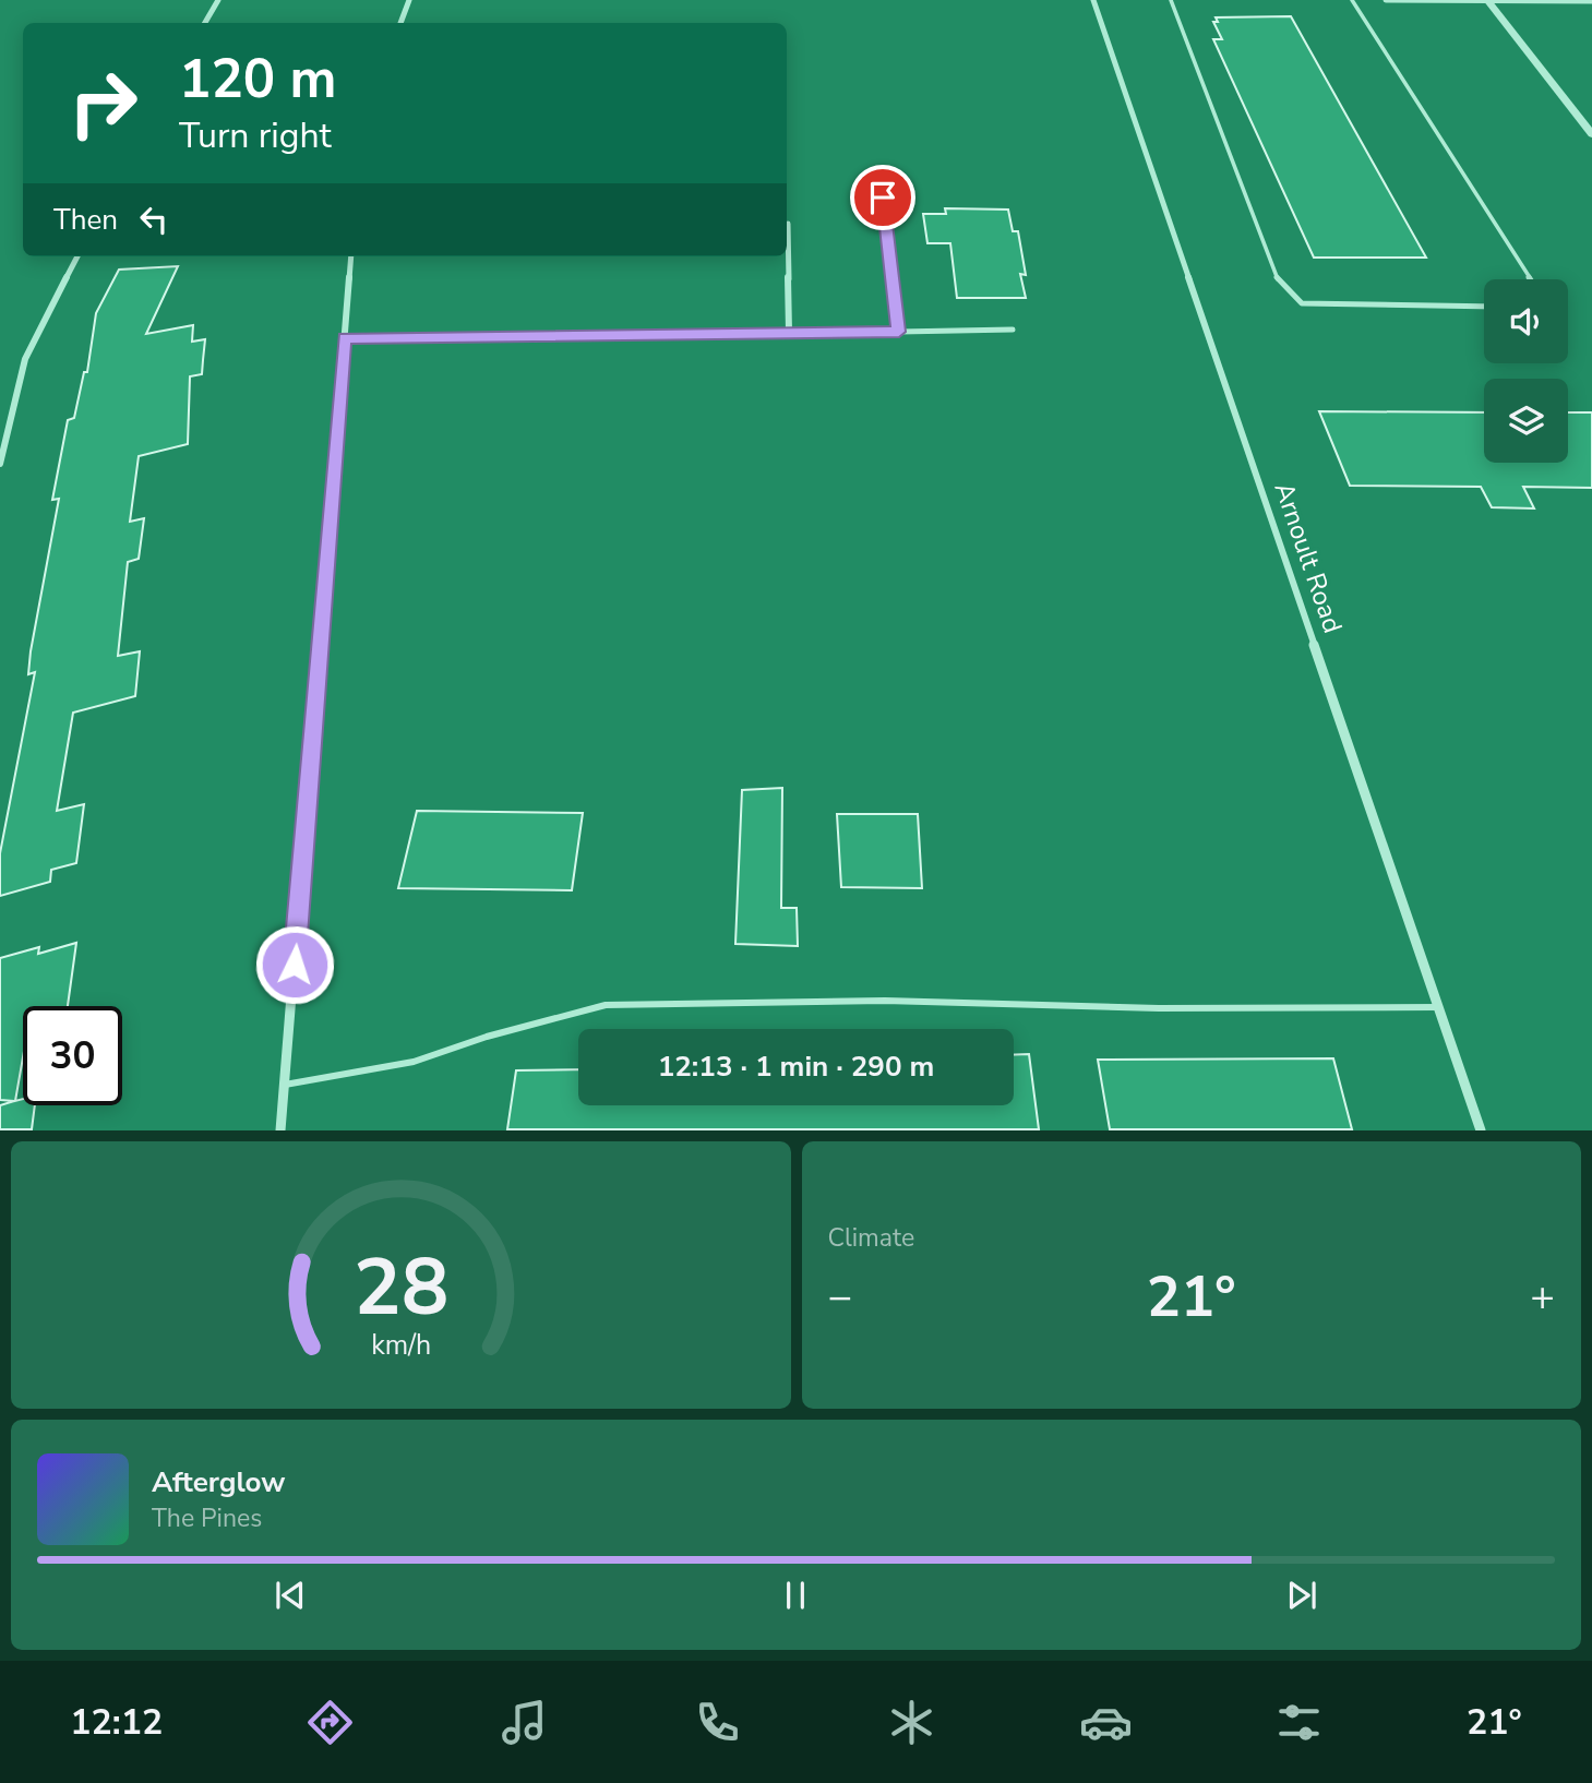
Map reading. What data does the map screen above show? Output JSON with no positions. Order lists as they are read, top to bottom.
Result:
{
  "streets": {
    "street": ["Arnoult Road"]
  },
  "page": {
    "turn": ["120 m", "Turn right"],
    "then": "Then",
    "limit": "30",
    "trip": "12:13 · 1 min · 290 m",
    "tile": "Climate",
    "heat": ["−", "21°", "+"],
    "song": ["Afterglow", "The Pines"],
    "tabs": ["12:12", "21°"],
    "gauge": ["28", "km/h"]
  }
}
